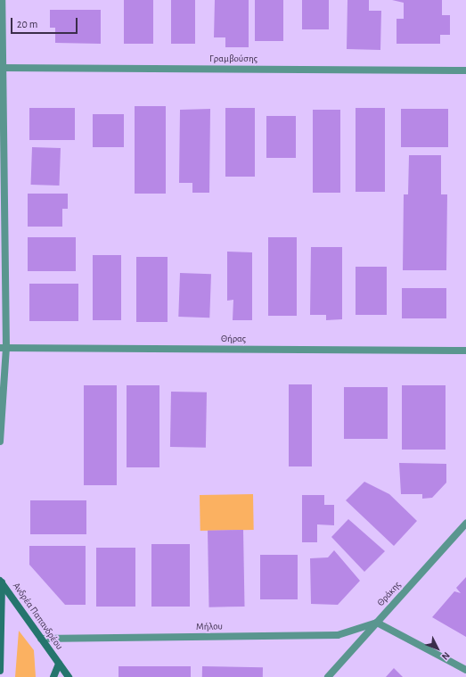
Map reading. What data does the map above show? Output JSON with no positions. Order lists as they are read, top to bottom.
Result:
{
  "streets": {
    "main road": ["Ανδρέα Παπανδρέου"],
    "street": [
      "Γραμβούσης",
      "Θήρας",
      "Θράκης",
      "Μήλου"
    ]
  },
  "crossings": [
    ["Θράκης", "Μήλου"],
    ["Ανδρέα Παπανδρέου", "Μήλου"]
  ],
  "scale_bar": "20 m",
  "north": "bottom right"
}
